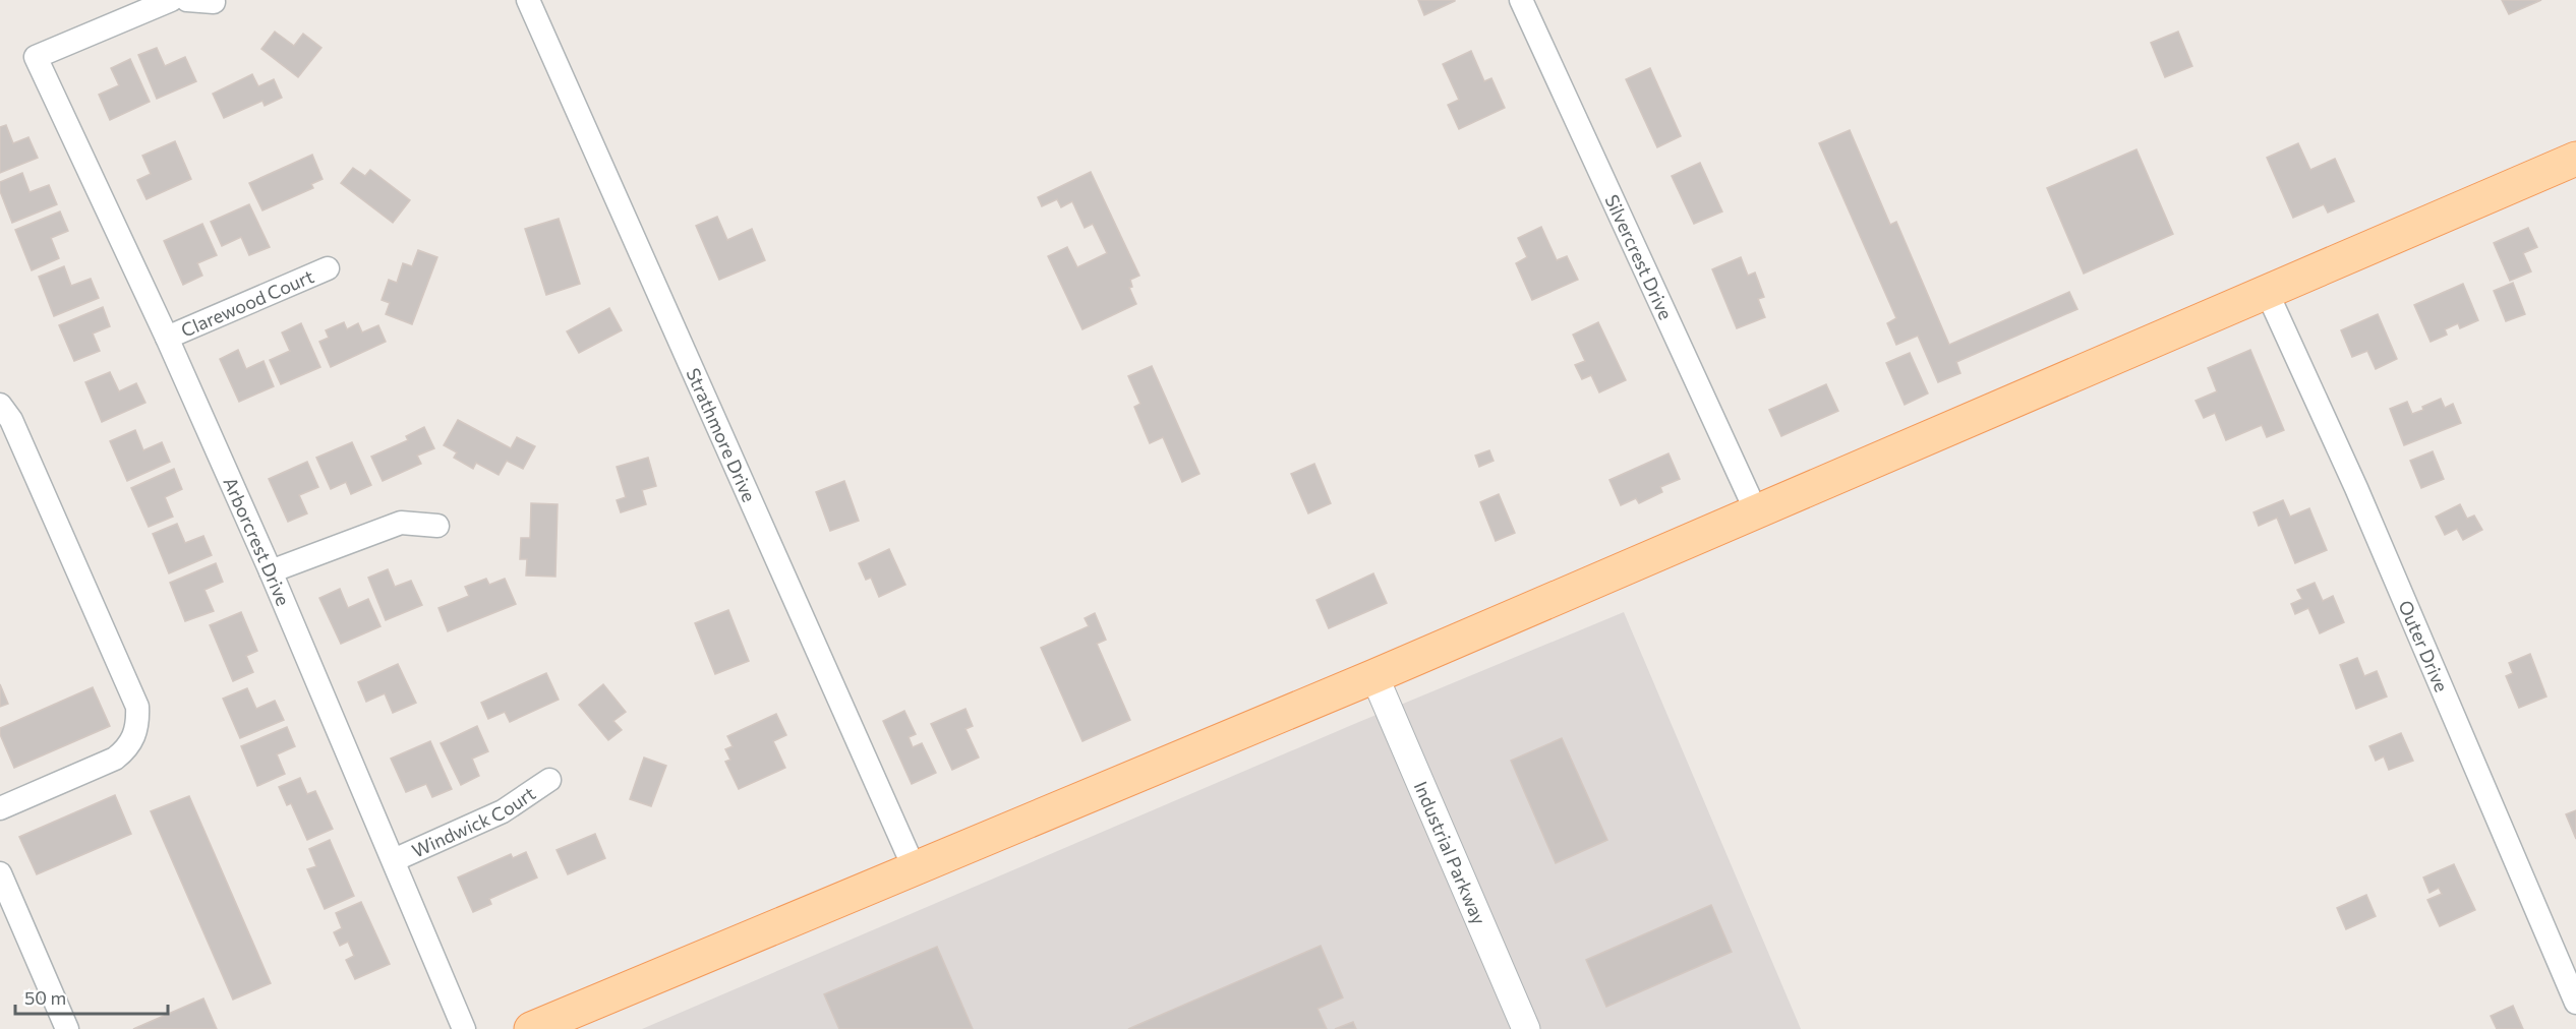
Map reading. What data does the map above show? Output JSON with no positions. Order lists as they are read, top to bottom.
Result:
{
  "streets": {
    "street": [
      "Silvercrest Drive",
      "Clarewood Court",
      "Strathmore Drive",
      "Arborcrest Drive",
      "Outer Drive",
      "Windwick Court",
      "Industrial Parkway"
    ]
  },
  "crossings": [
    ["Clarewood Court", "Arborcrest Drive"],
    ["Arborcrest Drive", "Windwick Court"]
  ],
  "scale_bar": "50 m"
}
